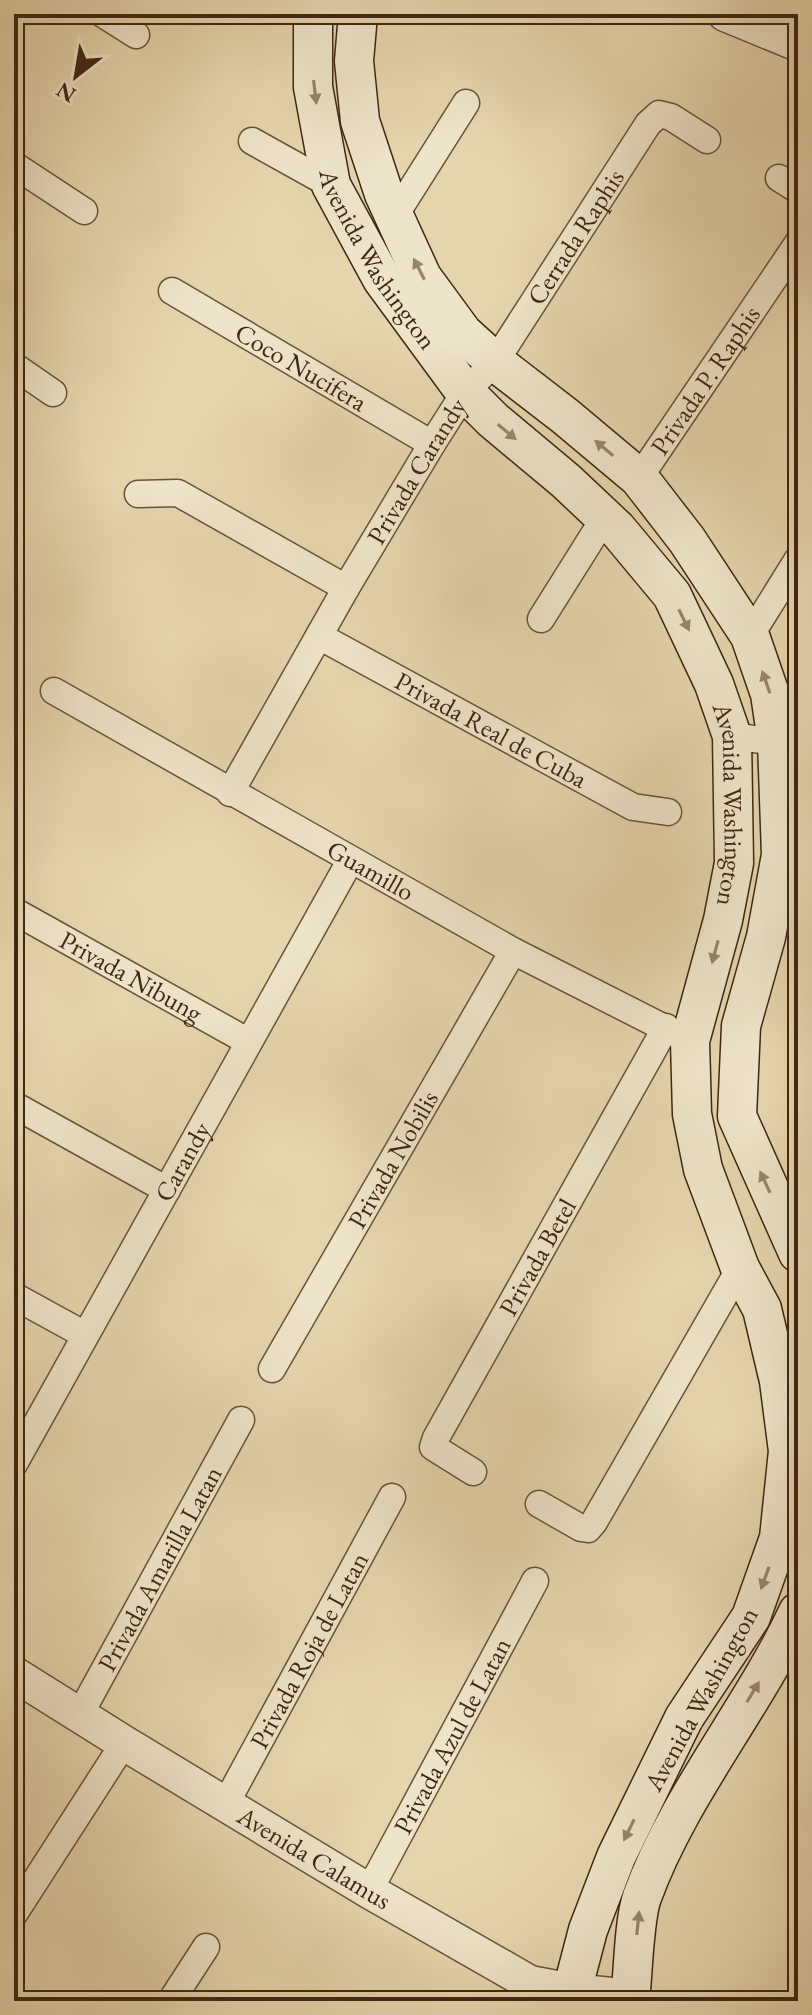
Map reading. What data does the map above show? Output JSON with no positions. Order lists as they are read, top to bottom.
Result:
{
  "streets": {
    "main road": ["Avenida Washington"],
    "street": [
      "Cerrada Raphis",
      "Coco Nucifera",
      "Privada P. Raphis",
      "Privada Carandy",
      "Privada Real de Cuba",
      "Guamillo",
      "Privada Nibung",
      "Privada Nobilis",
      "Carandy",
      "Privada Betel",
      "Privada Amarilla Latan",
      "Privada Roja de Latan",
      "Privada Azul de Latan",
      "Avenida Calamus"
    ]
  },
  "crossings": [
    ["Cerrada Raphis", "Avenida Washington"],
    ["Cerrada Raphis", "Privada Carandy"],
    ["Avenida Washington", "Privada P. Raphis"],
    ["Avenida Washington", "Privada Carandy"],
    ["Avenida Washington", "Guamillo"],
    ["Avenida Washington", "Privada Betel"],
    ["Avenida Washington", "Avenida Calamus"],
    ["Coco Nucifera", "Privada Carandy"],
    ["Privada Carandy", "Privada Real de Cuba"],
    ["Privada Carandy", "Guamillo"],
    ["Guamillo", "Privada Nobilis"],
    ["Guamillo", "Carandy"],
    ["Guamillo", "Privada Betel"],
    ["Privada Nibung", "Carandy"],
    ["Privada Amarilla Latan", "Avenida Calamus"],
    ["Privada Roja de Latan", "Avenida Calamus"],
    ["Privada Azul de Latan", "Avenida Calamus"]
  ],
  "north": "bottom left"
}
